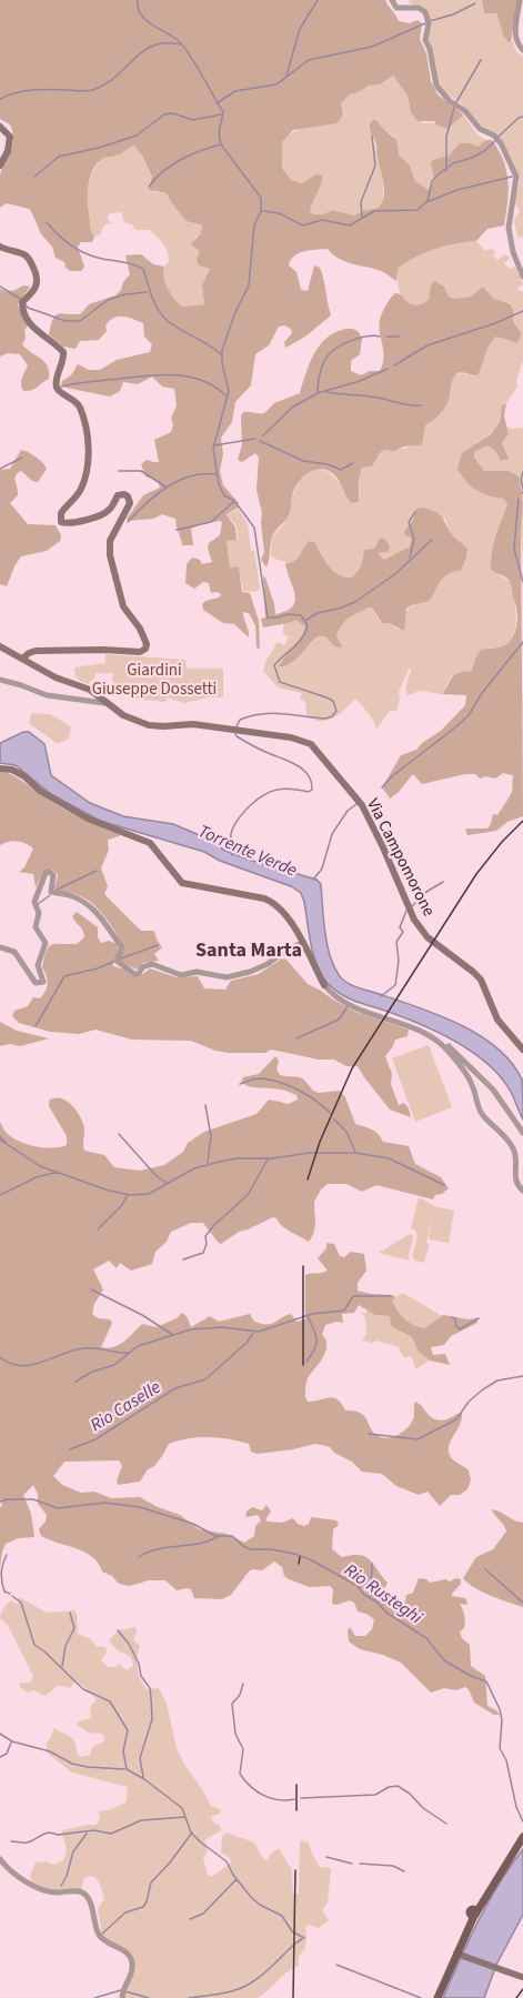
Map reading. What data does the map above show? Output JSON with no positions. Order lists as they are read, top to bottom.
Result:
{
  "streets": {
    "main road": ["Via Campomorone"]
  },
  "districts": ["Santa Marta"],
  "water": ["Torrente Verde", "Rio Caselle", "Rio Rusteghi"],
  "parks": ["Giardini Giuseppe Dossetti"]
}
